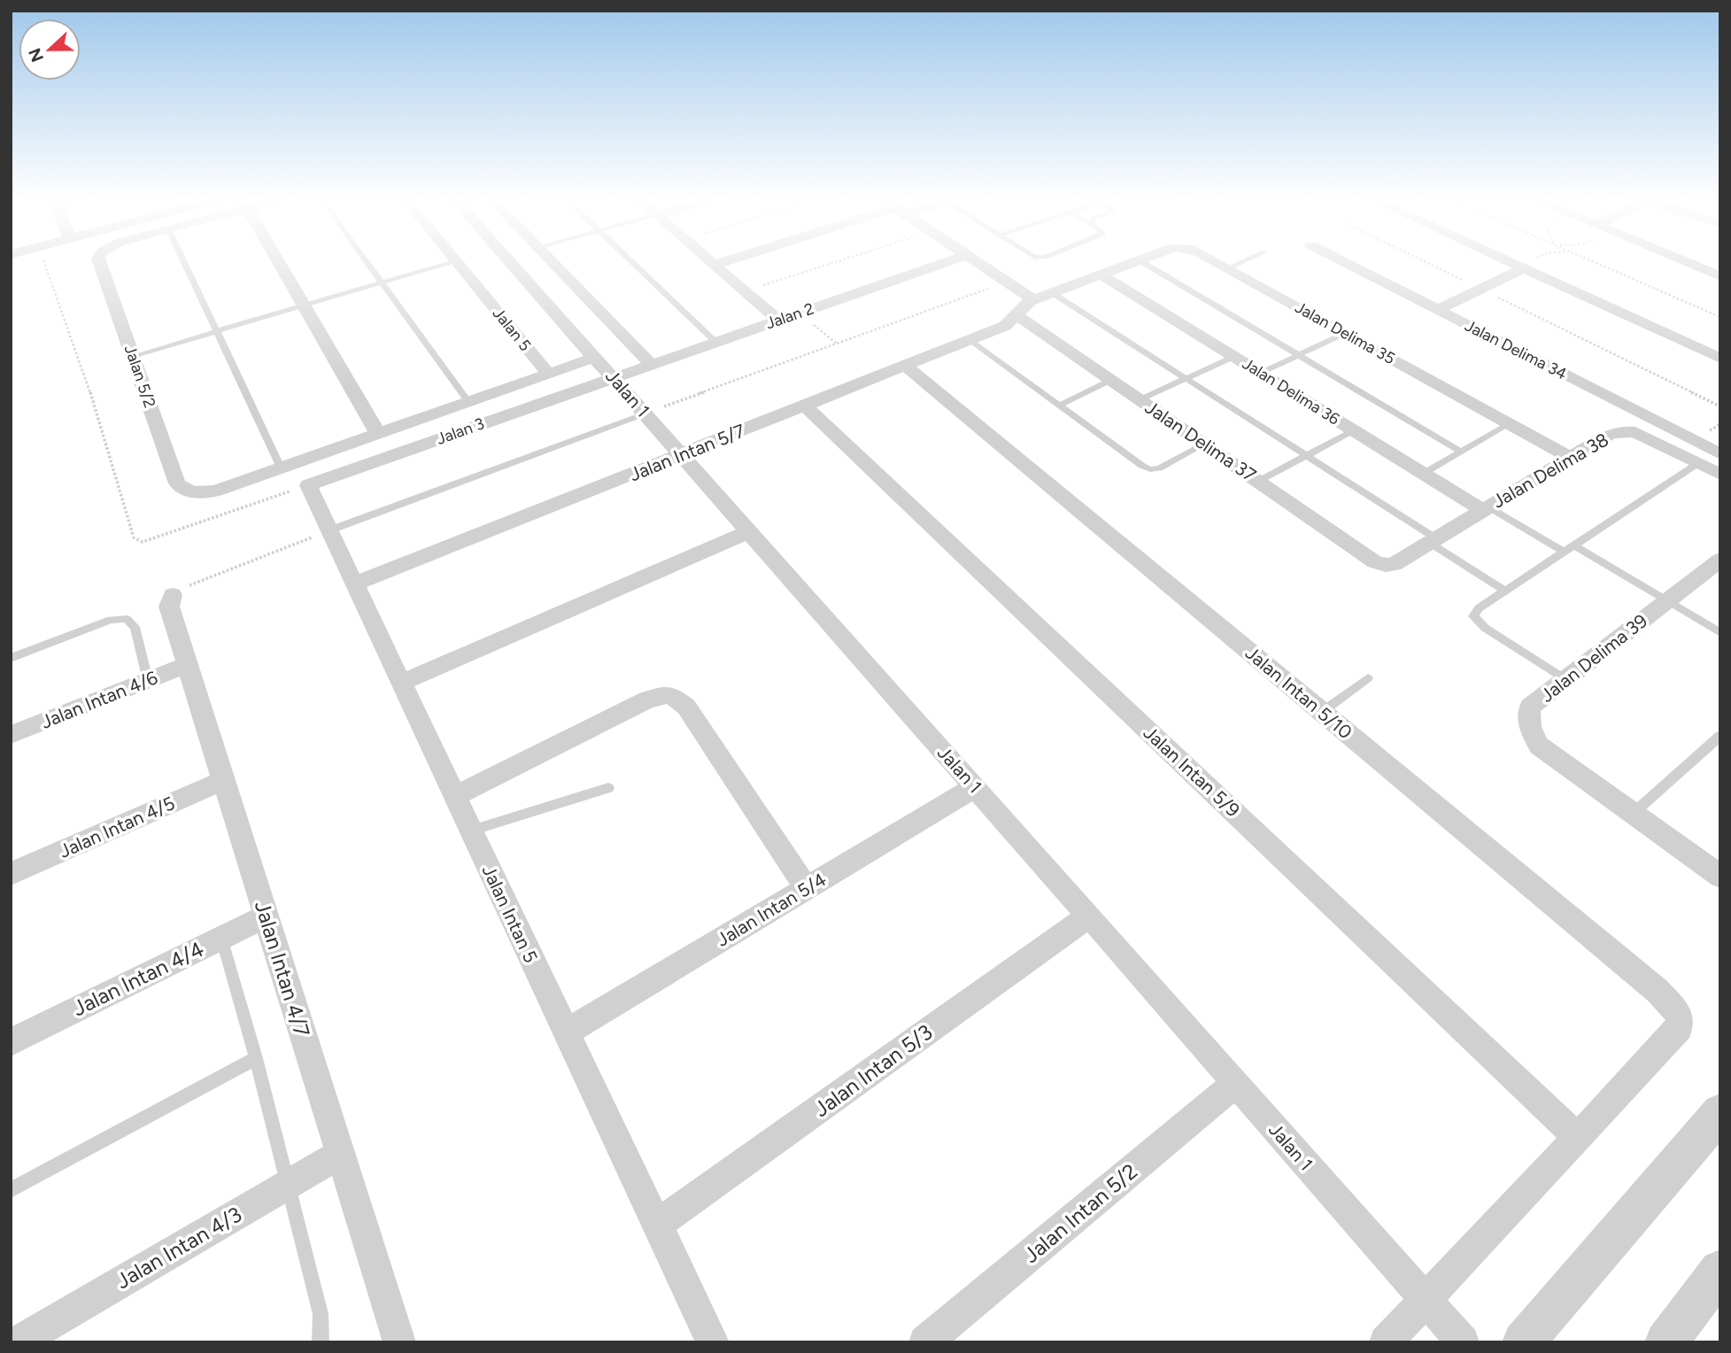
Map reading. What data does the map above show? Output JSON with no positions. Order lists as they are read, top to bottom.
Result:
{
  "streets": {
    "street": [
      "Jalan 2",
      "Jalan 5",
      "Jalan Delima 35",
      "Jalan Delima 34",
      "Jalan 5/2",
      "Jalan Delima 36",
      "Jalan 1",
      "Jalan 3",
      "Jalan Delima 37",
      "Jalan Intan 5/7",
      "Jalan Delima 38",
      "Jalan Delima 39",
      "Jalan Intan 5/10",
      "Jalan Intan 4/6",
      "Jalan Intan 5/9",
      "Jalan Intan 4/5",
      "Jalan Intan 5/4",
      "Jalan Intan 5",
      "Jalan Intan 4/7",
      "Jalan Intan 4/4",
      "Jalan Intan 5/3",
      "Jalan Intan 5/2",
      "Jalan Intan 4/3"
    ]
  },
  "crossings": [
    ["Jalan 2", "Jalan 1"],
    ["Jalan 2", "Jalan 3"],
    ["Jalan Delima 35", "Jalan Delima 36"],
    ["Jalan Delima 35", "Jalan Delima 37"],
    ["Jalan Delima 35", "Jalan Intan 5/7"],
    ["Jalan Delima 35", "Jalan Delima 38"],
    ["Jalan Delima 36", "Jalan Delima 38"],
    ["Jalan 1", "Jalan 3"],
    ["Jalan 1", "Jalan Intan 5/7"],
    ["Jalan 1", "Jalan Intan 5/4"],
    ["Jalan 1", "Jalan Intan 5/3"],
    ["Jalan 1", "Jalan Intan 5/2"],
    ["Jalan 3", "Jalan Intan 5"],
    ["Jalan Delima 37", "Jalan Intan 5/7"],
    ["Jalan Delima 37", "Jalan Delima 38"],
    ["Jalan Intan 5/7", "Jalan Intan 5/10"],
    ["Jalan Intan 5/7", "Jalan Intan 5/9"],
    ["Jalan Intan 5/7", "Jalan Intan 5"],
    ["Jalan Intan 5/10", "Jalan Intan 5/9"],
    ["Jalan Intan 4/6", "Jalan Intan 4/7"],
    ["Jalan Intan 4/5", "Jalan Intan 4/7"],
    ["Jalan Intan 5/4", "Jalan Intan 5"],
    ["Jalan Intan 5", "Jalan Intan 5/3"],
    ["Jalan Intan 4/7", "Jalan Intan 4/4"],
    ["Jalan Intan 4/7", "Jalan Intan 4/3"]
  ],
  "north": "left"
}
